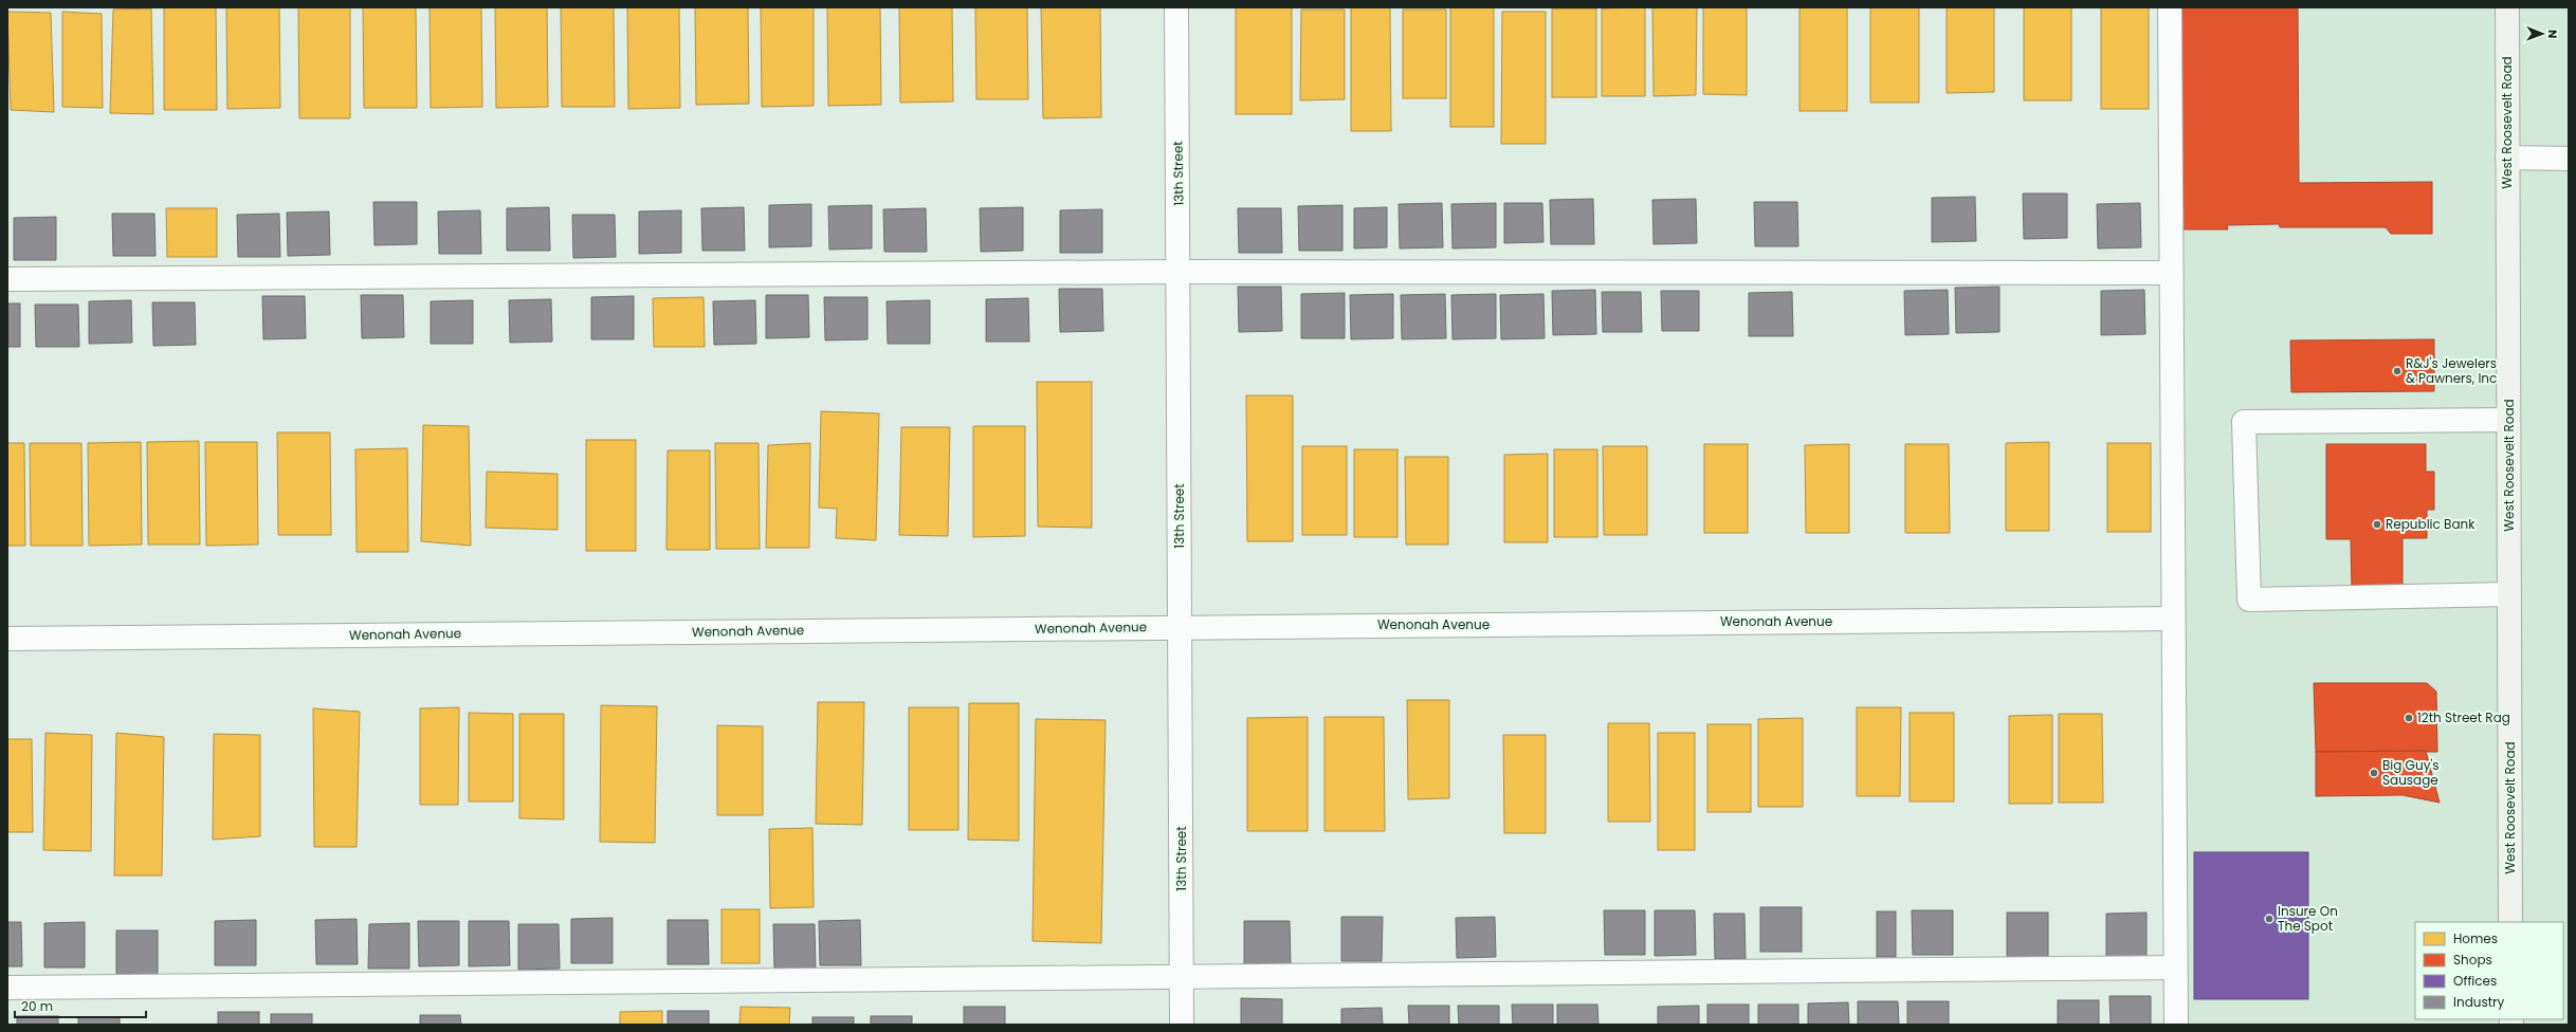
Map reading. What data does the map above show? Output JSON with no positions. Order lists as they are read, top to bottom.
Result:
{
  "streets": {
    "main road": ["West Roosevelt Road"],
    "street": ["13th Street", "Wenonah Avenue"]
  },
  "crossings": [
    ["13th Street", "Wenonah Avenue"]
  ],
  "places": [
    "R&J's Jewelers & Pawners, Inc",
    "Republic Bank",
    "12th Street Rag",
    "Big Guy's Sausage",
    "Insure On The Spot"
  ],
  "legend": [
    "Homes",
    "Shops",
    "Offices",
    "Industry"
  ],
  "scale_bar": "20 m",
  "north": "right"
}
